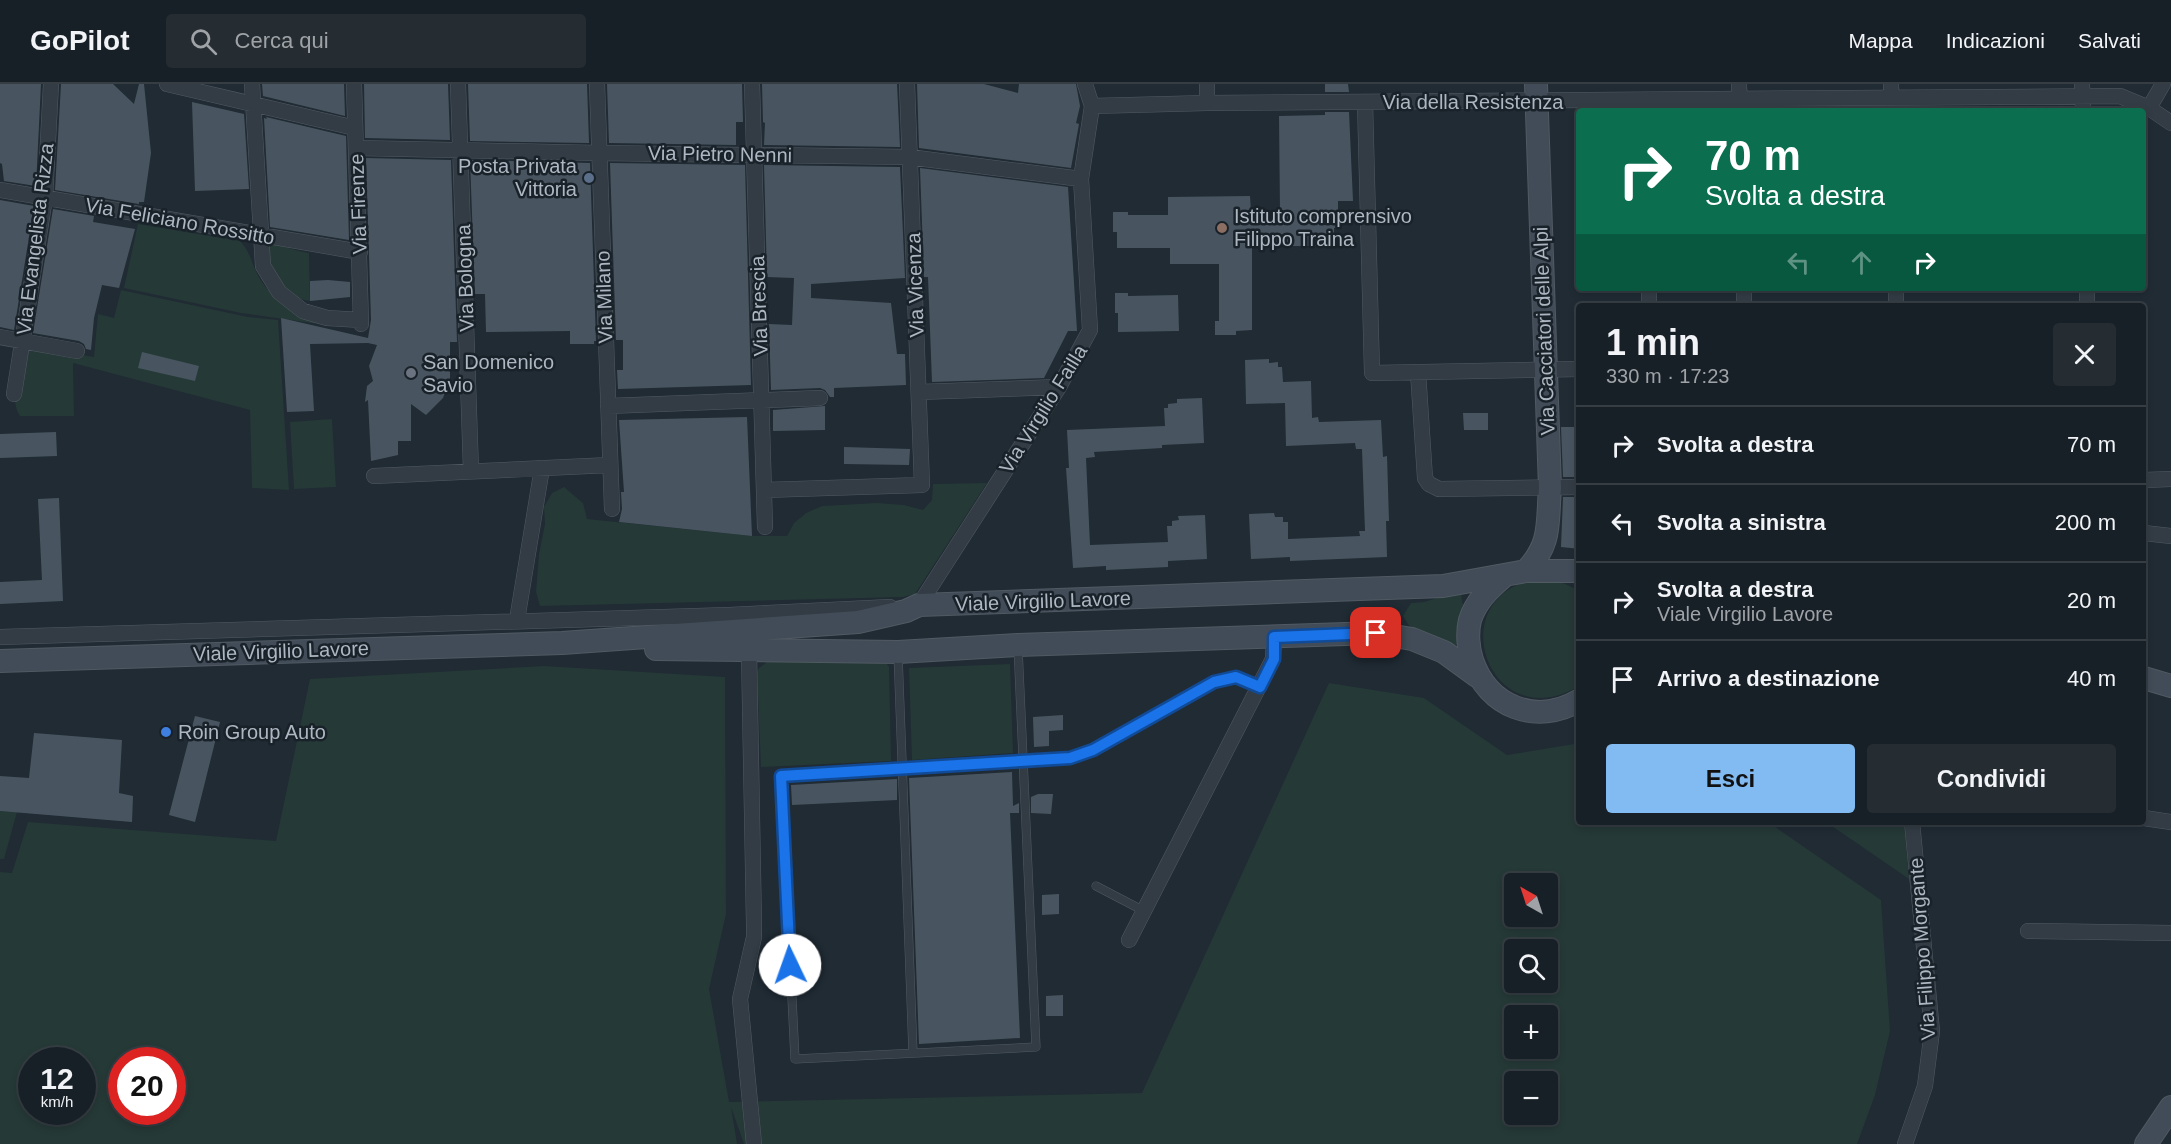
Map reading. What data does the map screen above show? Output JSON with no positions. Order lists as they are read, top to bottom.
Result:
{
  "streets": {
    "street": [
      "Via della Resistenza",
      "Via Pietro Nenni",
      "Via Firenze",
      "Via Feliciano Rossitto",
      "Via Evangelista Rizza",
      "Via Bologna",
      "Via Vicenza",
      "Via Milano",
      "Via Brescia",
      "Via Cacciatori delle Alpi",
      "Via Virgilio Failla",
      "Viale Virgilio Lavore",
      "Via Filippo Morgante"
    ]
  },
  "crossings": [
    ["Via della Resistenza", "Via Cacciatori delle Alpi"],
    ["Via della Resistenza", "Via Virgilio Failla"],
    ["Via Pietro Nenni", "Via Firenze"],
    ["Via Pietro Nenni", "Via Bologna"],
    ["Via Pietro Nenni", "Via Vicenza"],
    ["Via Pietro Nenni", "Via Milano"],
    ["Via Pietro Nenni", "Via Brescia"],
    ["Via Pietro Nenni", "Via Virgilio Failla"],
    ["Via Firenze", "Via Feliciano Rossitto"],
    ["Via Feliciano Rossitto", "Via Evangelista Rizza"],
    ["Via Vicenza", "Via Brescia"],
    ["Via Cacciatori delle Alpi", "Viale Virgilio Lavore"],
    ["Via Virgilio Failla", "Viale Virgilio Lavore"]
  ],
  "places": [
    "Posta Privata Vittoria",
    "Istituto comprensivo Filippo Traina",
    "San Domenico Savio",
    "Roin Group Auto"
  ],
  "north": "top left",
  "page": {
    "header": "GoPilot",
    "search": "Cerca qui",
    "nav": ["Mappa", "Indicazioni", "Salvati"],
    "turn": ["70 m", "Svolta a destra"],
    "heading": ["1 min", "330 m · 17:23"],
    "list": [
      {
        "name": "Svolta a destra",
        "value": "70 m"
      },
      {
        "name": "Svolta a sinistra",
        "value": "200 m"
      },
      {
        "name": "Svolta a destra",
        "note": "Viale Virgilio Lavore",
        "value": "20 m"
      },
      {
        "name": "Arrivo a destinazione",
        "value": "40 m"
      }
    ],
    "buttons": ["Esci", "Condividi"],
    "map_buttons": ["+", "−"],
    "speed": "12 km/h",
    "limit": "20"
  }
}
